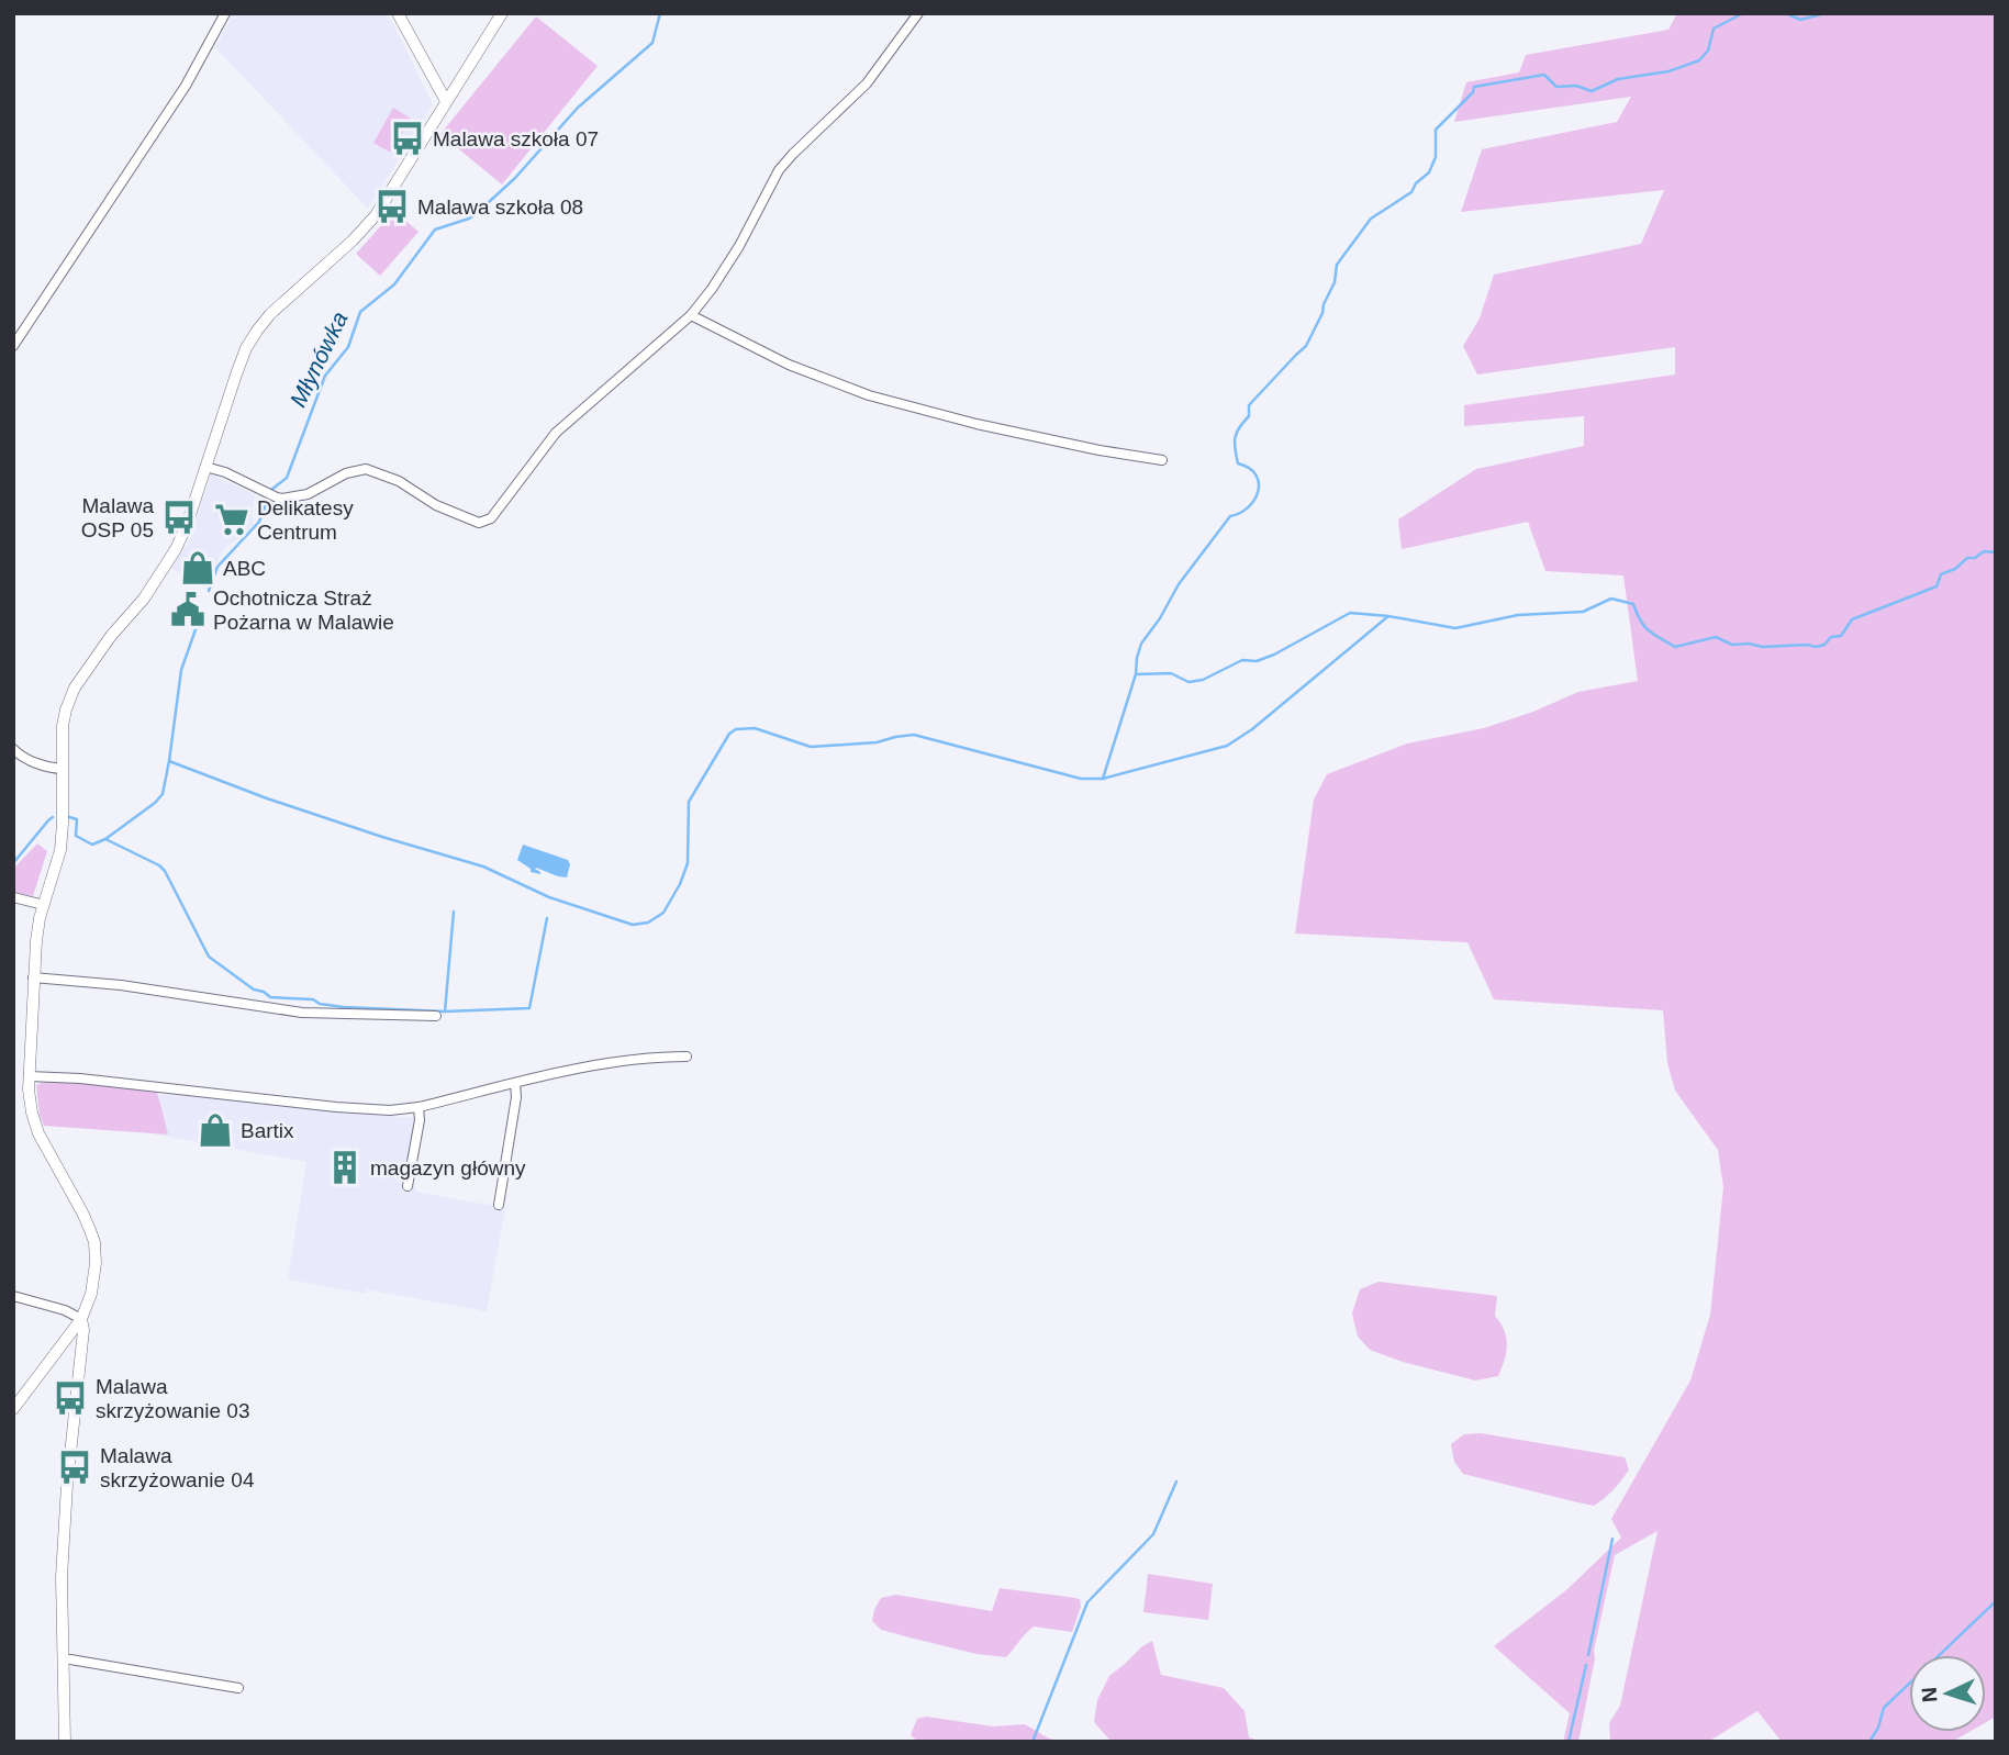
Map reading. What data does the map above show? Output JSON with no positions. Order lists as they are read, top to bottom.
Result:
{
  "water": ["Młynówka"],
  "places": {
    "bus stop": [
      "Malawa szkoła 07",
      "Malawa szkoła 08",
      "Malawa OSP 05",
      "Malawa skrzyżowanie 03",
      "Malawa skrzyżowanie 04"
    ],
    "supermarket": ["Delikatesy Centrum"],
    "shop": ["ABC", "Bartix"],
    "public building": ["Ochotnicza Straż Pożarna w Malawie"],
    "building": ["magazyn główny"]
  },
  "north": "left"
}
